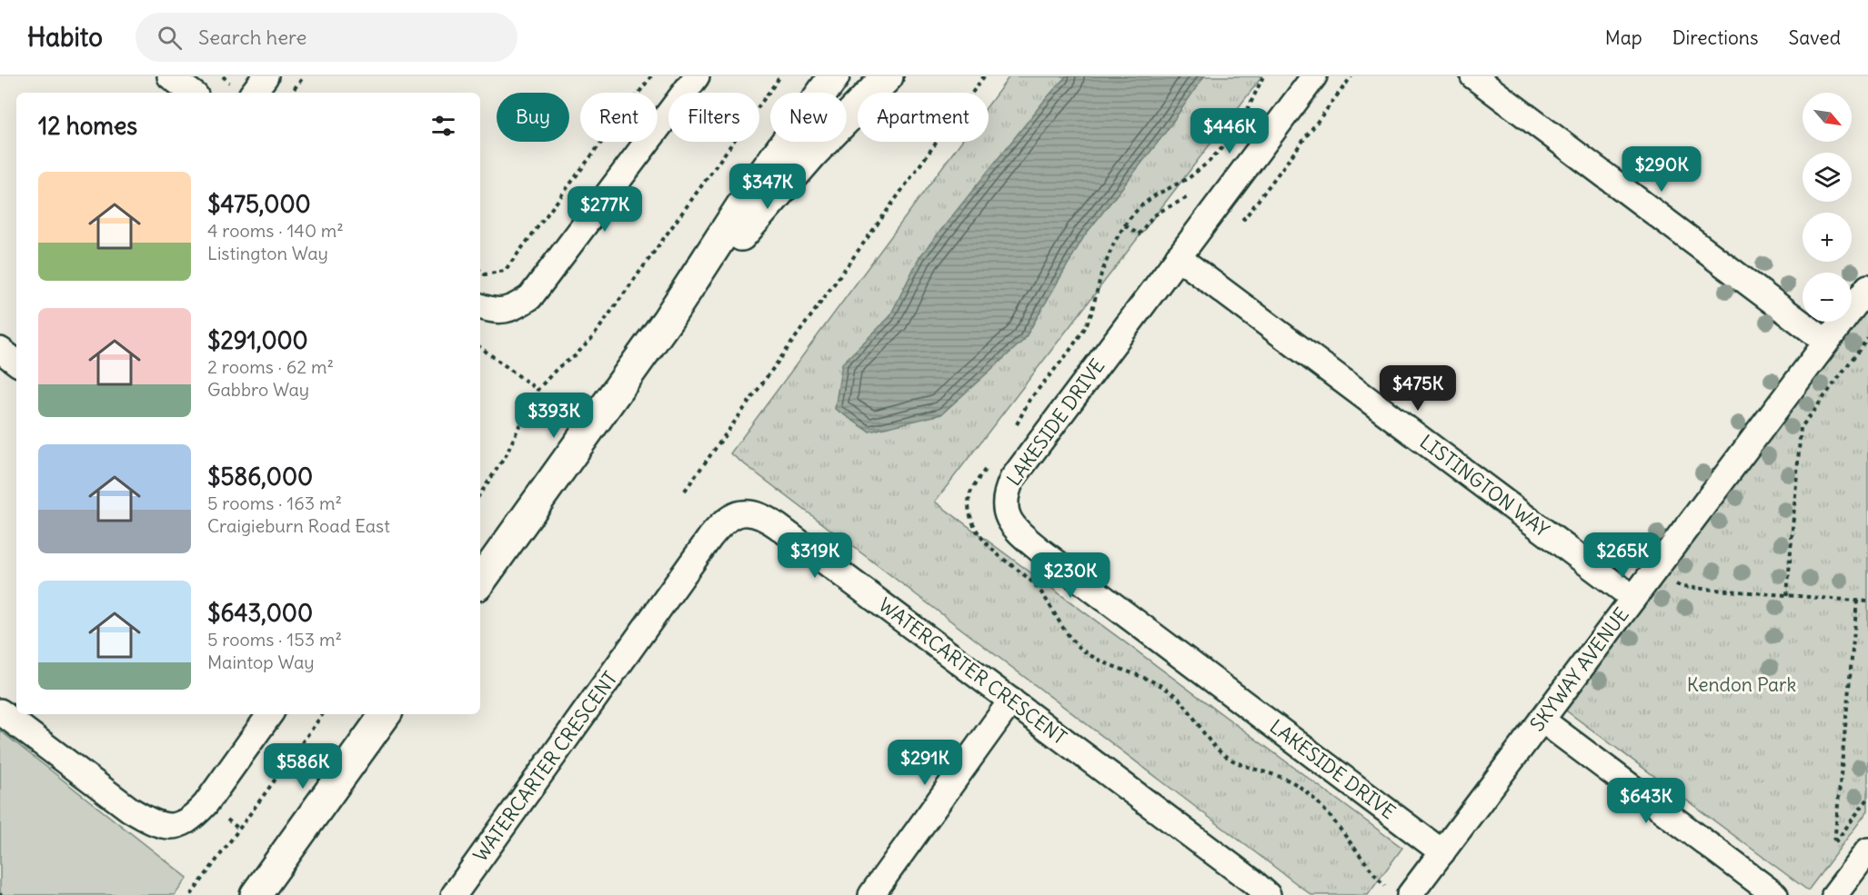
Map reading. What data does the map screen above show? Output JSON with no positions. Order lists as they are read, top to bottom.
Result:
{
  "streets": {
    "street": [
      "LAKESIDE DRIVE",
      "LISTINGTON WAY",
      "SKYWAY AVENUE",
      "WATERCARTER CRESCENT"
    ]
  },
  "crossings": [
    ["LAKESIDE DRIVE", "LISTINGTON WAY"],
    ["LAKESIDE DRIVE", "SKYWAY AVENUE"],
    ["LISTINGTON WAY", "SKYWAY AVENUE"]
  ],
  "parks": ["Kendon Park"],
  "north": "bottom right",
  "page": {
    "header": "Habito",
    "search": "Search here",
    "nav": ["Map", "Directions", "Saved"],
    "map_buttons": ["+", "−"],
    "chip": [
      "Buy",
      "Rent",
      "Filters",
      "New",
      "Apartment"
    ],
    "heading": "12 homes",
    "price": [
      "$446K",
      "$290K",
      "$347K",
      "$277K",
      "$475K",
      "$393K",
      "$319K",
      "$265K",
      "$230K",
      "$291K",
      "$586K",
      "$643K"
    ],
    "list": [
      {
        "name": "$475,000",
        "note": "4 rooms · 140 m² · Listington Way"
      },
      {
        "name": "$291,000",
        "note": "2 rooms · 62 m² · Gabbro Way"
      },
      {
        "name": "$586,000",
        "note": "5 rooms · 163 m² · Craigieburn Road East"
      },
      {
        "name": "$643,000",
        "note": "5 rooms · 153 m² · Maintop Way"
      }
    ]
  }
}
